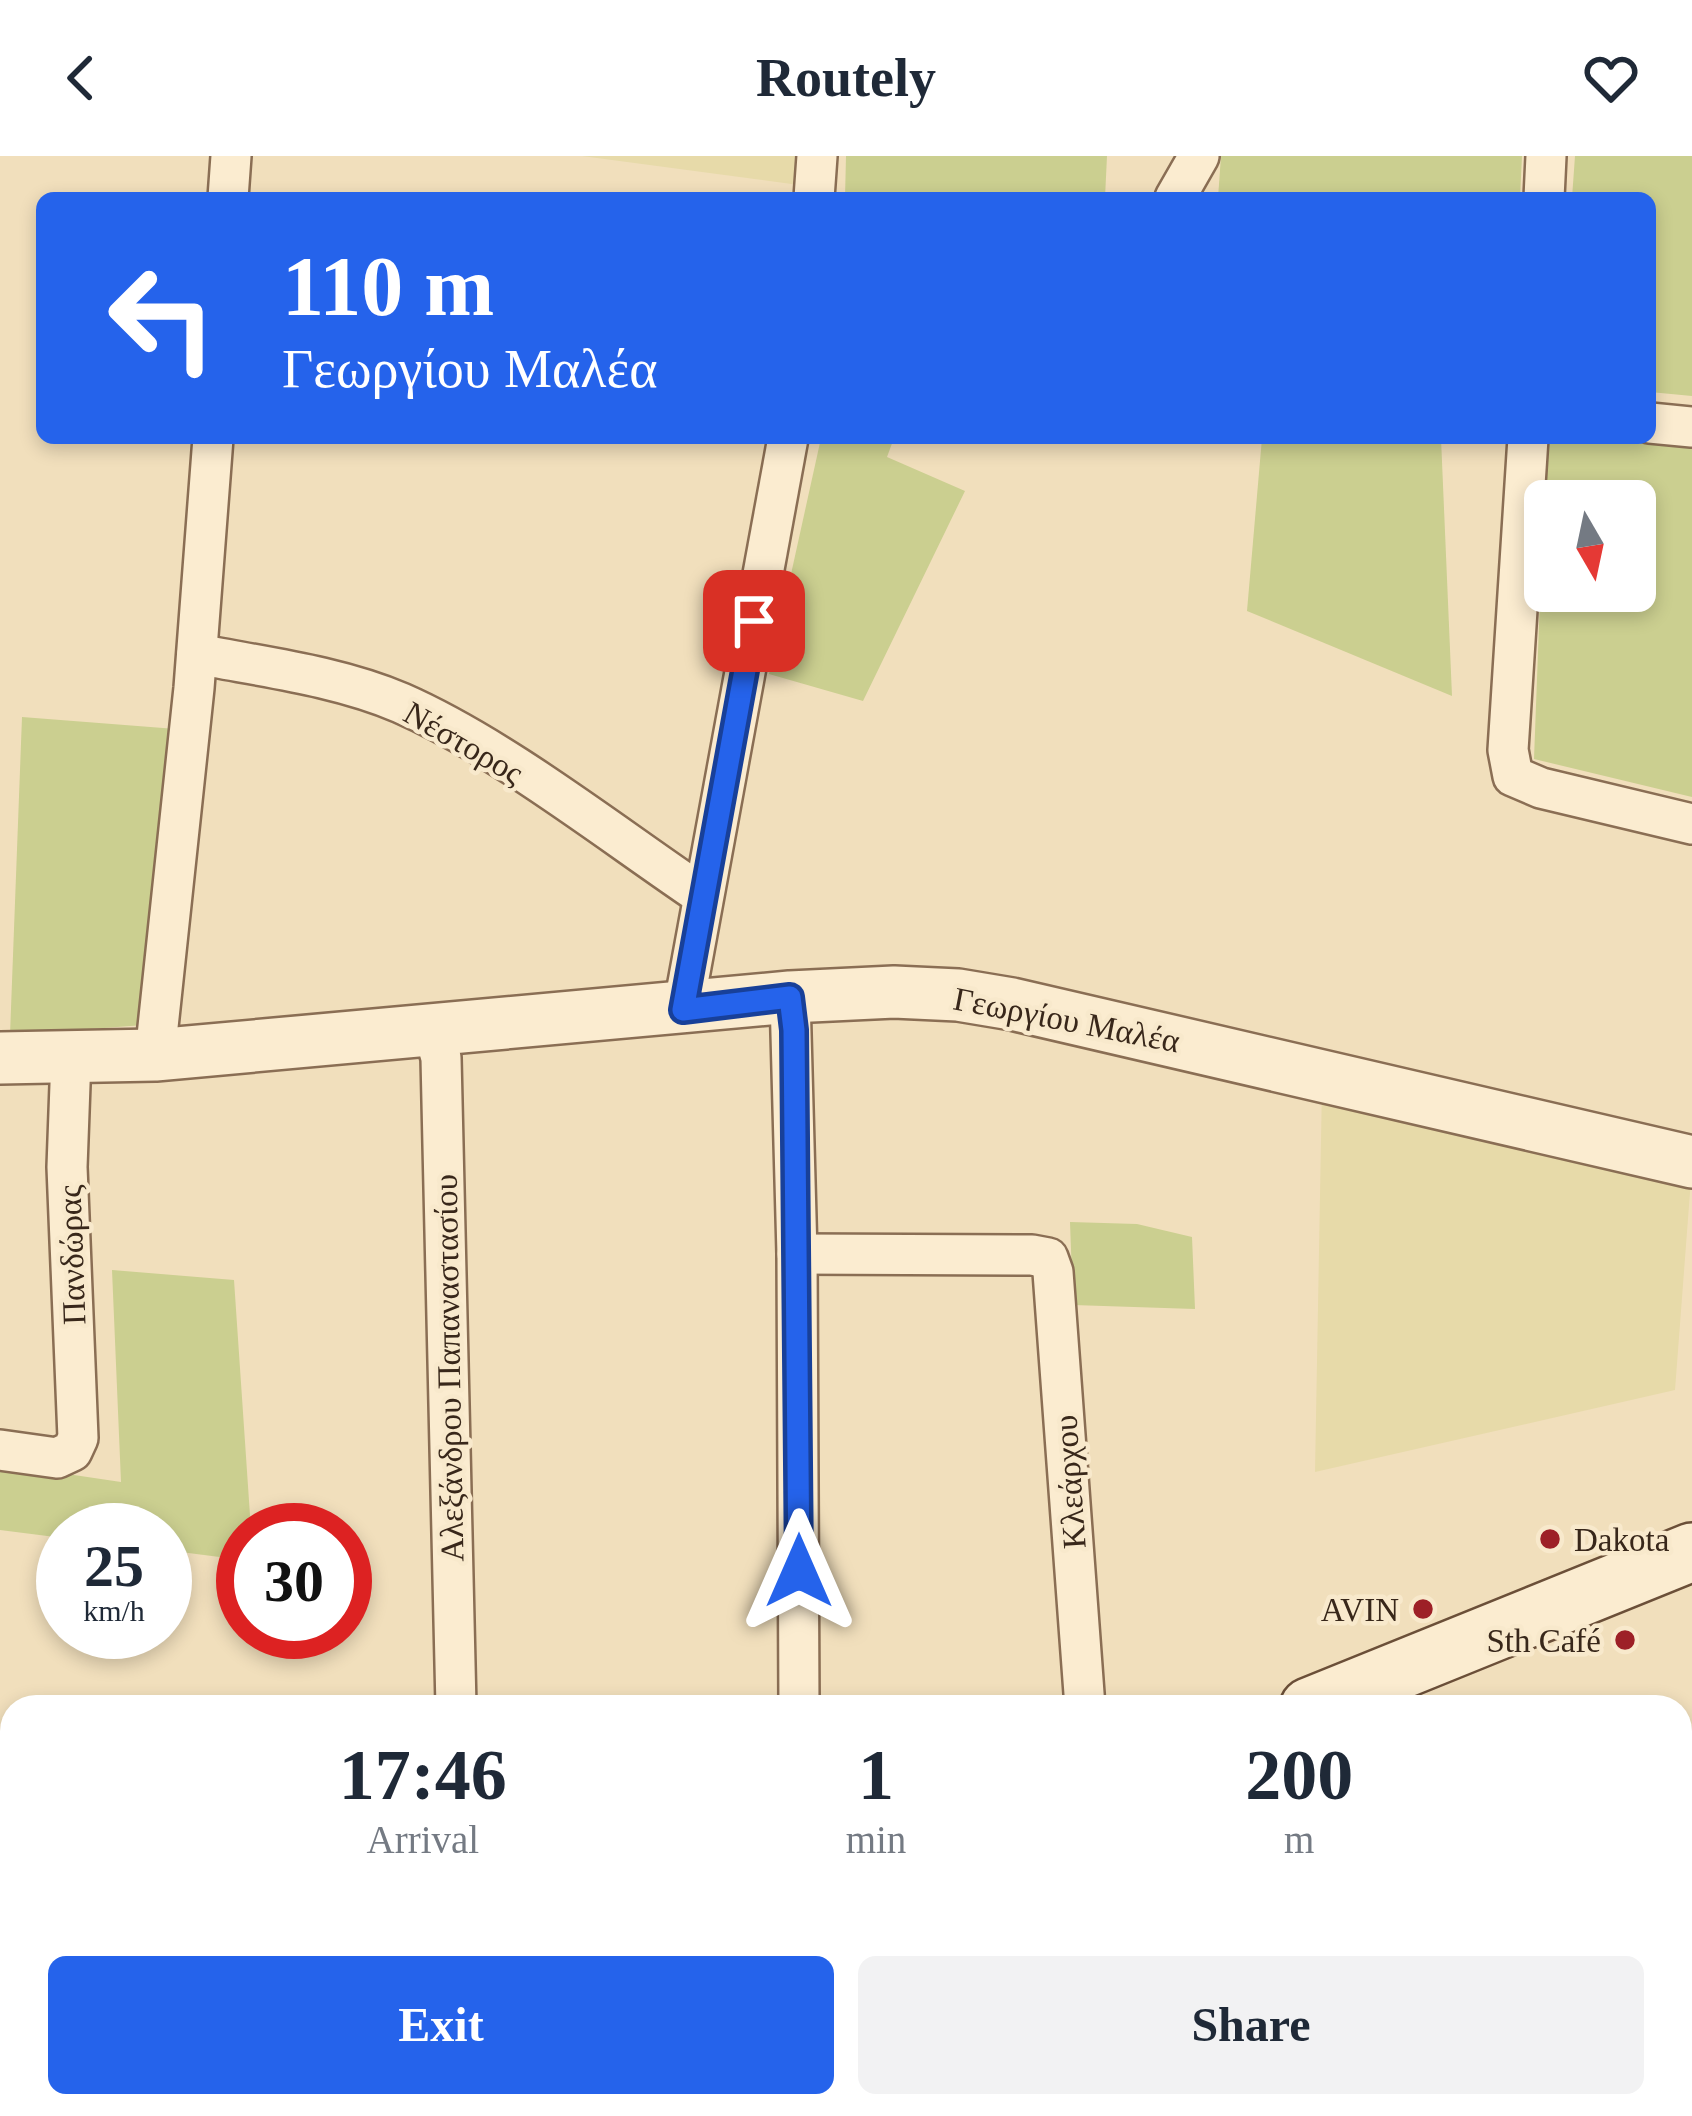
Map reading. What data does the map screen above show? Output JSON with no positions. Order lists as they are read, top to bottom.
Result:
{
  "streets": {
    "street": [
      "Νέστορος",
      "Γεωργίου Μαλέα",
      "Πανδώρας",
      "Αλεξάνδρου Παπαναστασίου",
      "Κλεάρχου"
    ]
  },
  "crossings": [
    ["Γεωργίου Μαλέα", "Πανδώρας"],
    ["Γεωργίου Μαλέα", "Αλεξάνδρου Παπαναστασίου"]
  ],
  "places": ["Dakota", "AVIN", "Sth Café"],
  "north": "bottom",
  "page": {
    "header": "Routely",
    "turn": ["110 m", "Γεωργίου Μαλέα"],
    "speed": "25 km/h",
    "limit": "30",
    "eta": [
      "17:46",
      "Arrival",
      "1",
      "min",
      "200",
      "m"
    ],
    "buttons": ["Exit", "Share"]
  }
}
